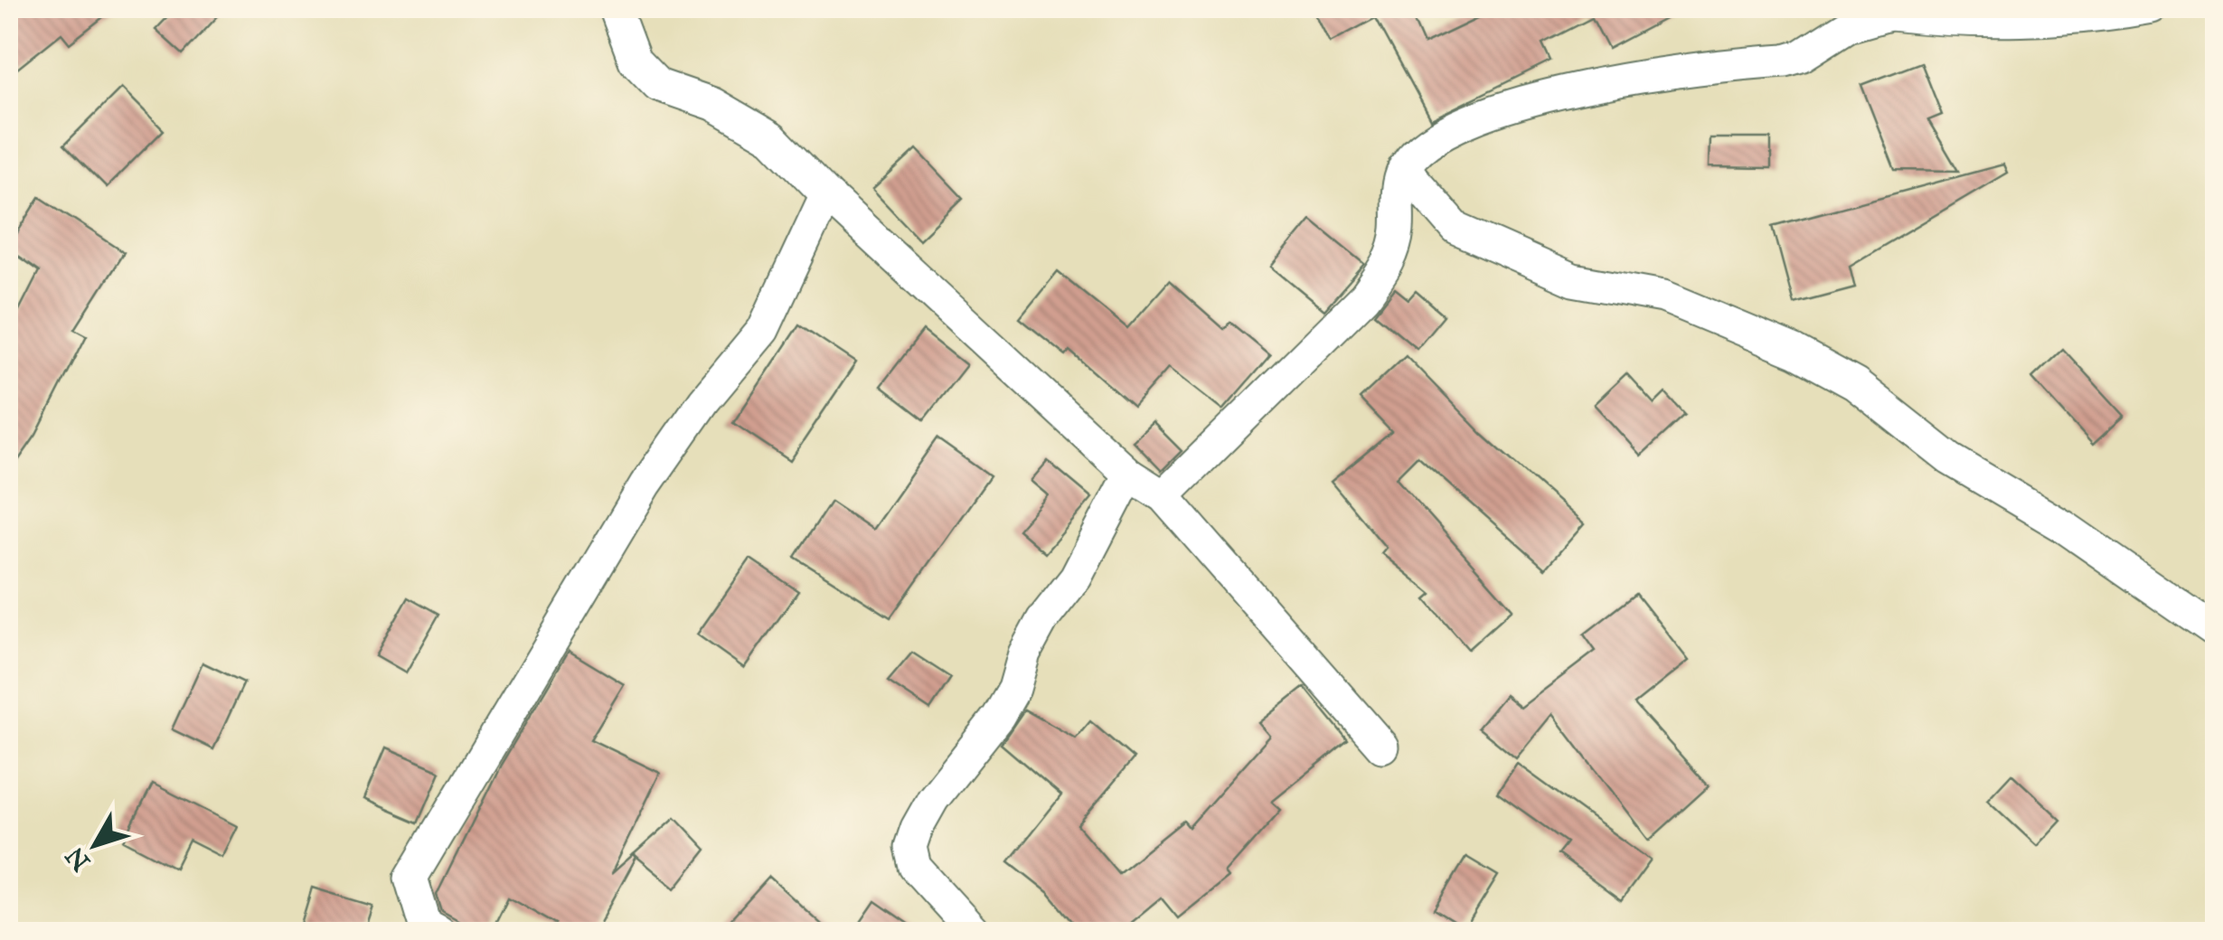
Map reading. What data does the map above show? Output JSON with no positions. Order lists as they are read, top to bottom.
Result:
{
  "north": "bottom left"
}
